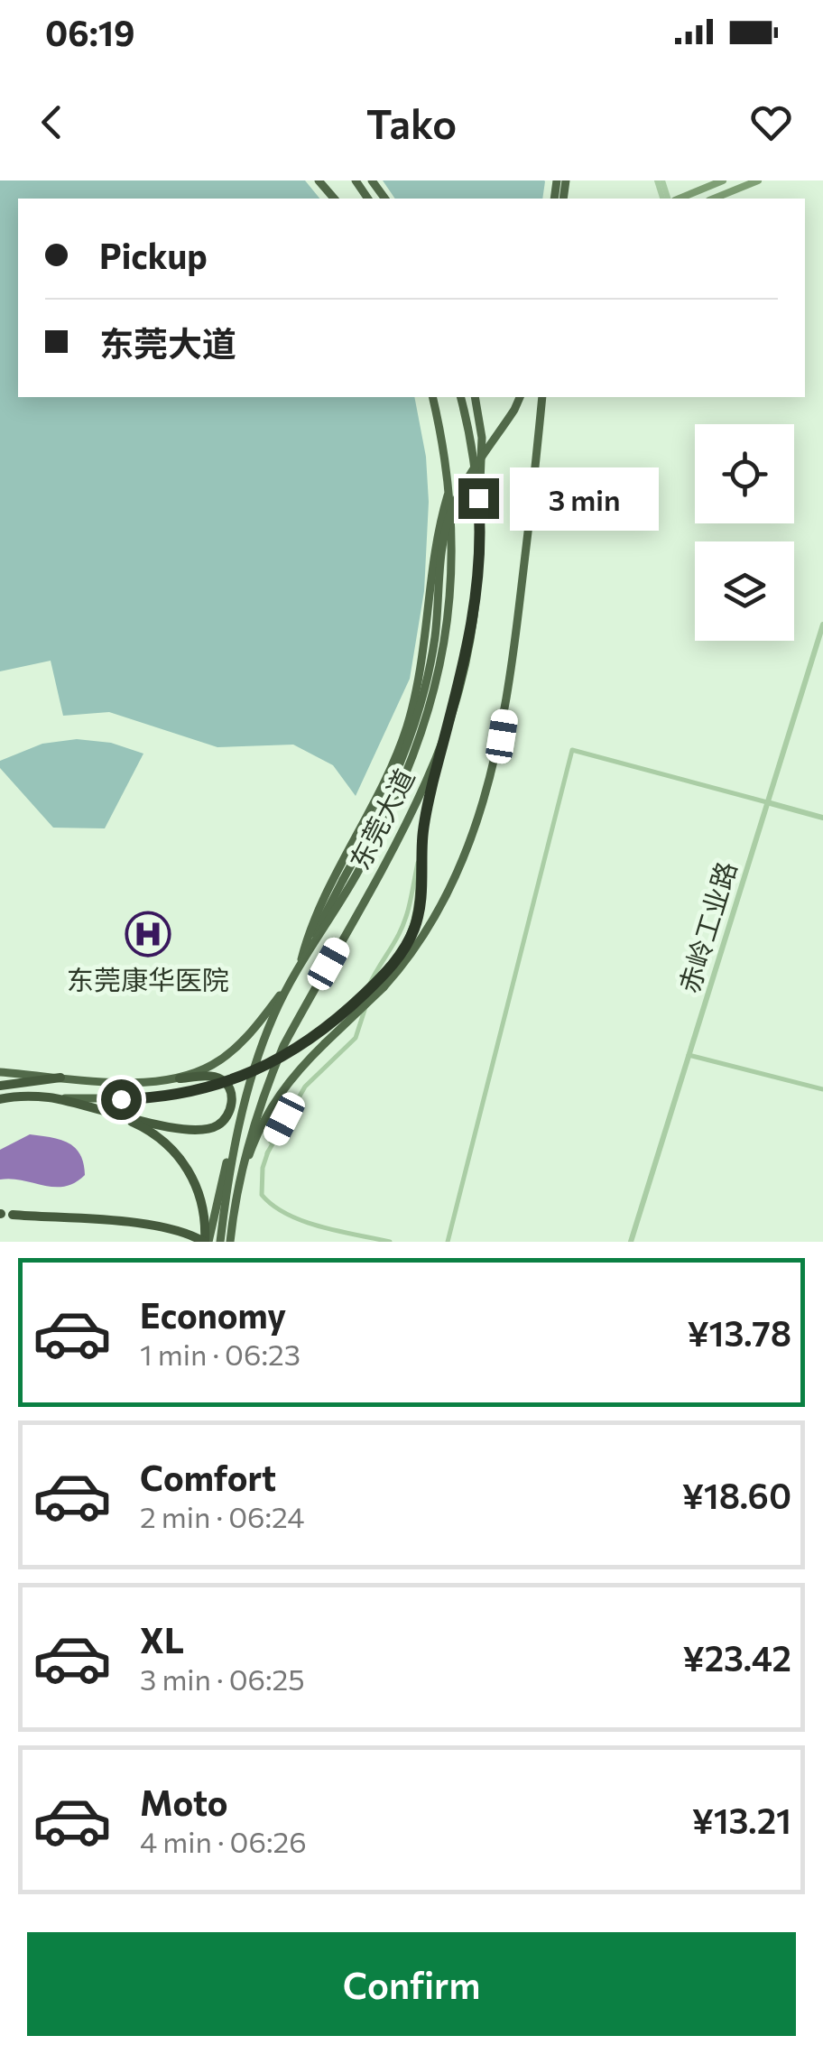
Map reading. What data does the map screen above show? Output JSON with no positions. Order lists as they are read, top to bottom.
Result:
{
  "streets": {
    "highway": ["东莞大道"],
    "street": ["赤岭工业路"]
  },
  "places": {
    "hospital": ["东莞康华医院"]
  },
  "page": {
    "status": "06:19",
    "header": "Tako",
    "banner": ["Pickup", "东莞大道"],
    "bubble": "3 min",
    "list": [
      {
        "name": "Economy",
        "note": "1 min · 06:23",
        "value": "¥13.78"
      },
      {
        "name": "Comfort",
        "note": "2 min · 06:24",
        "value": "¥18.60"
      },
      {
        "name": "XL",
        "note": "3 min · 06:25",
        "value": "¥23.42"
      },
      {
        "name": "Moto",
        "note": "4 min · 06:26",
        "value": "¥13.21"
      }
    ],
    "buttons": "Confirm"
  }
}
